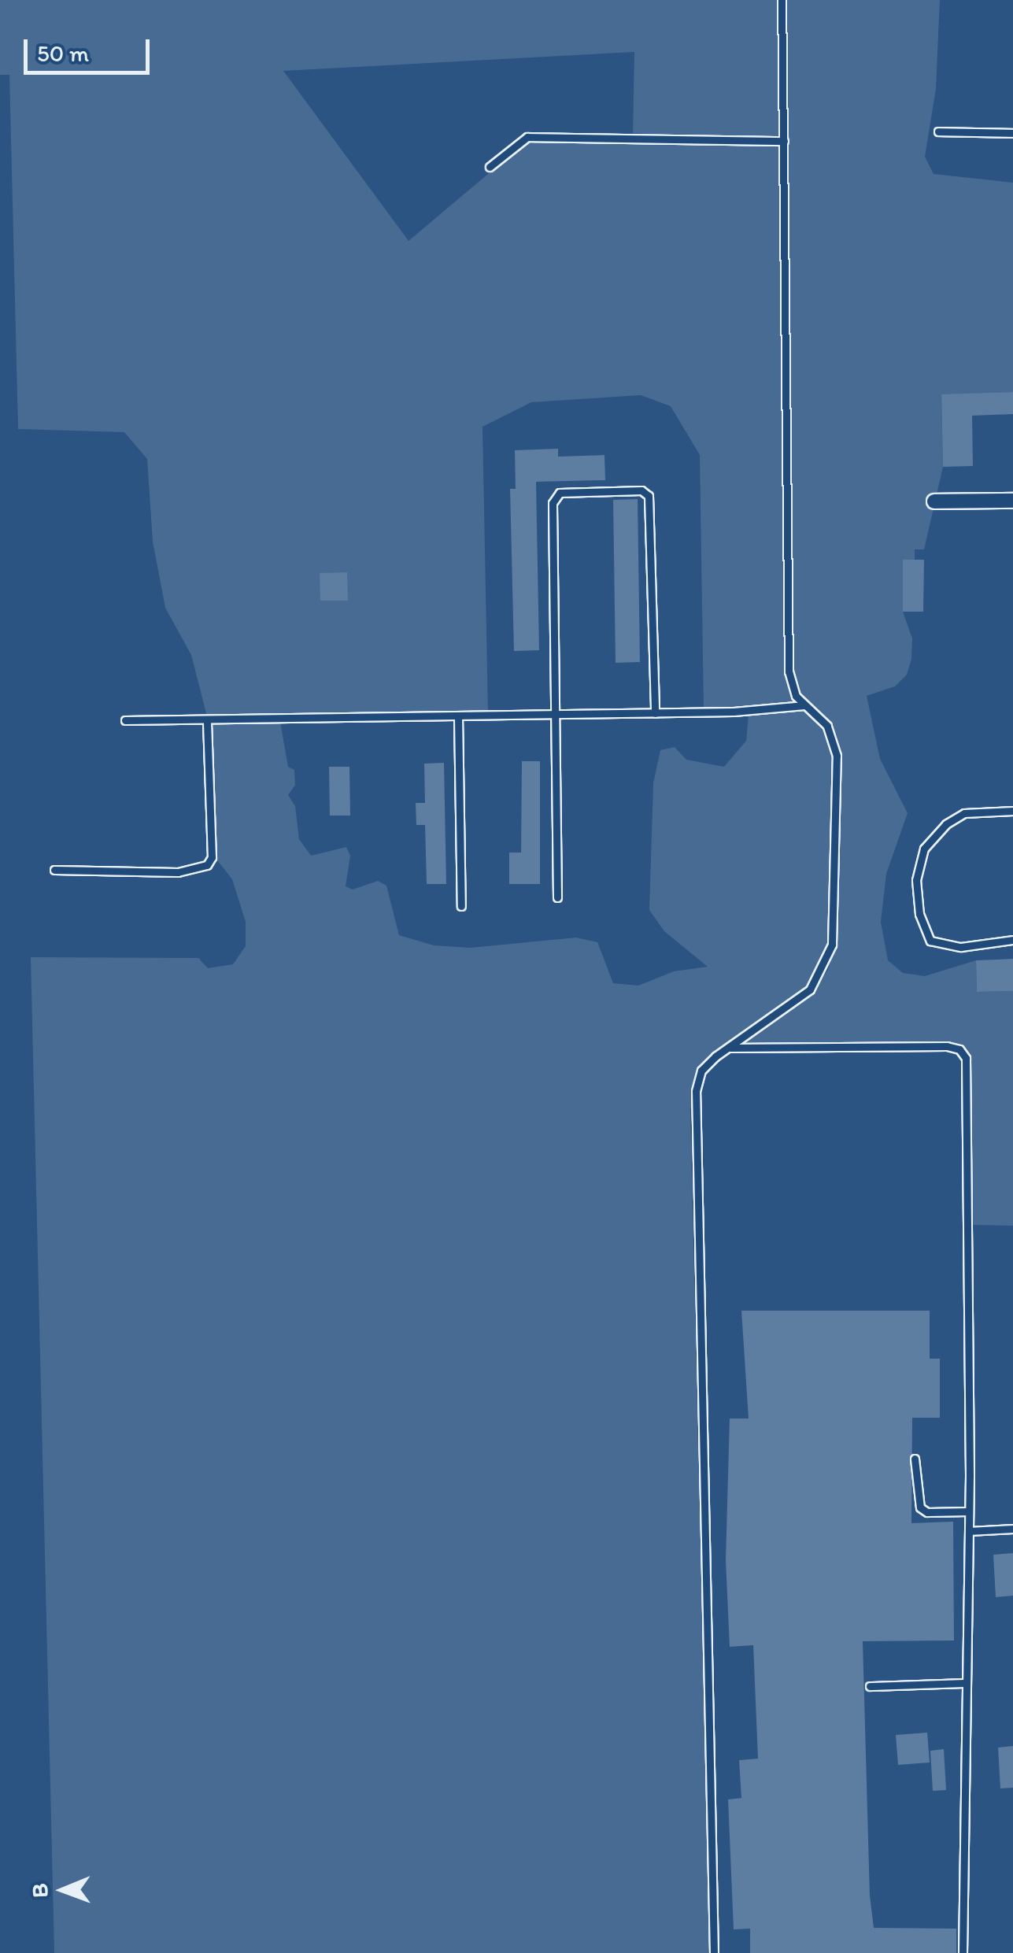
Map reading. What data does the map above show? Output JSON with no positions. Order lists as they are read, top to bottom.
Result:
{
  "scale_bar": "50 m",
  "north": "left"
}
